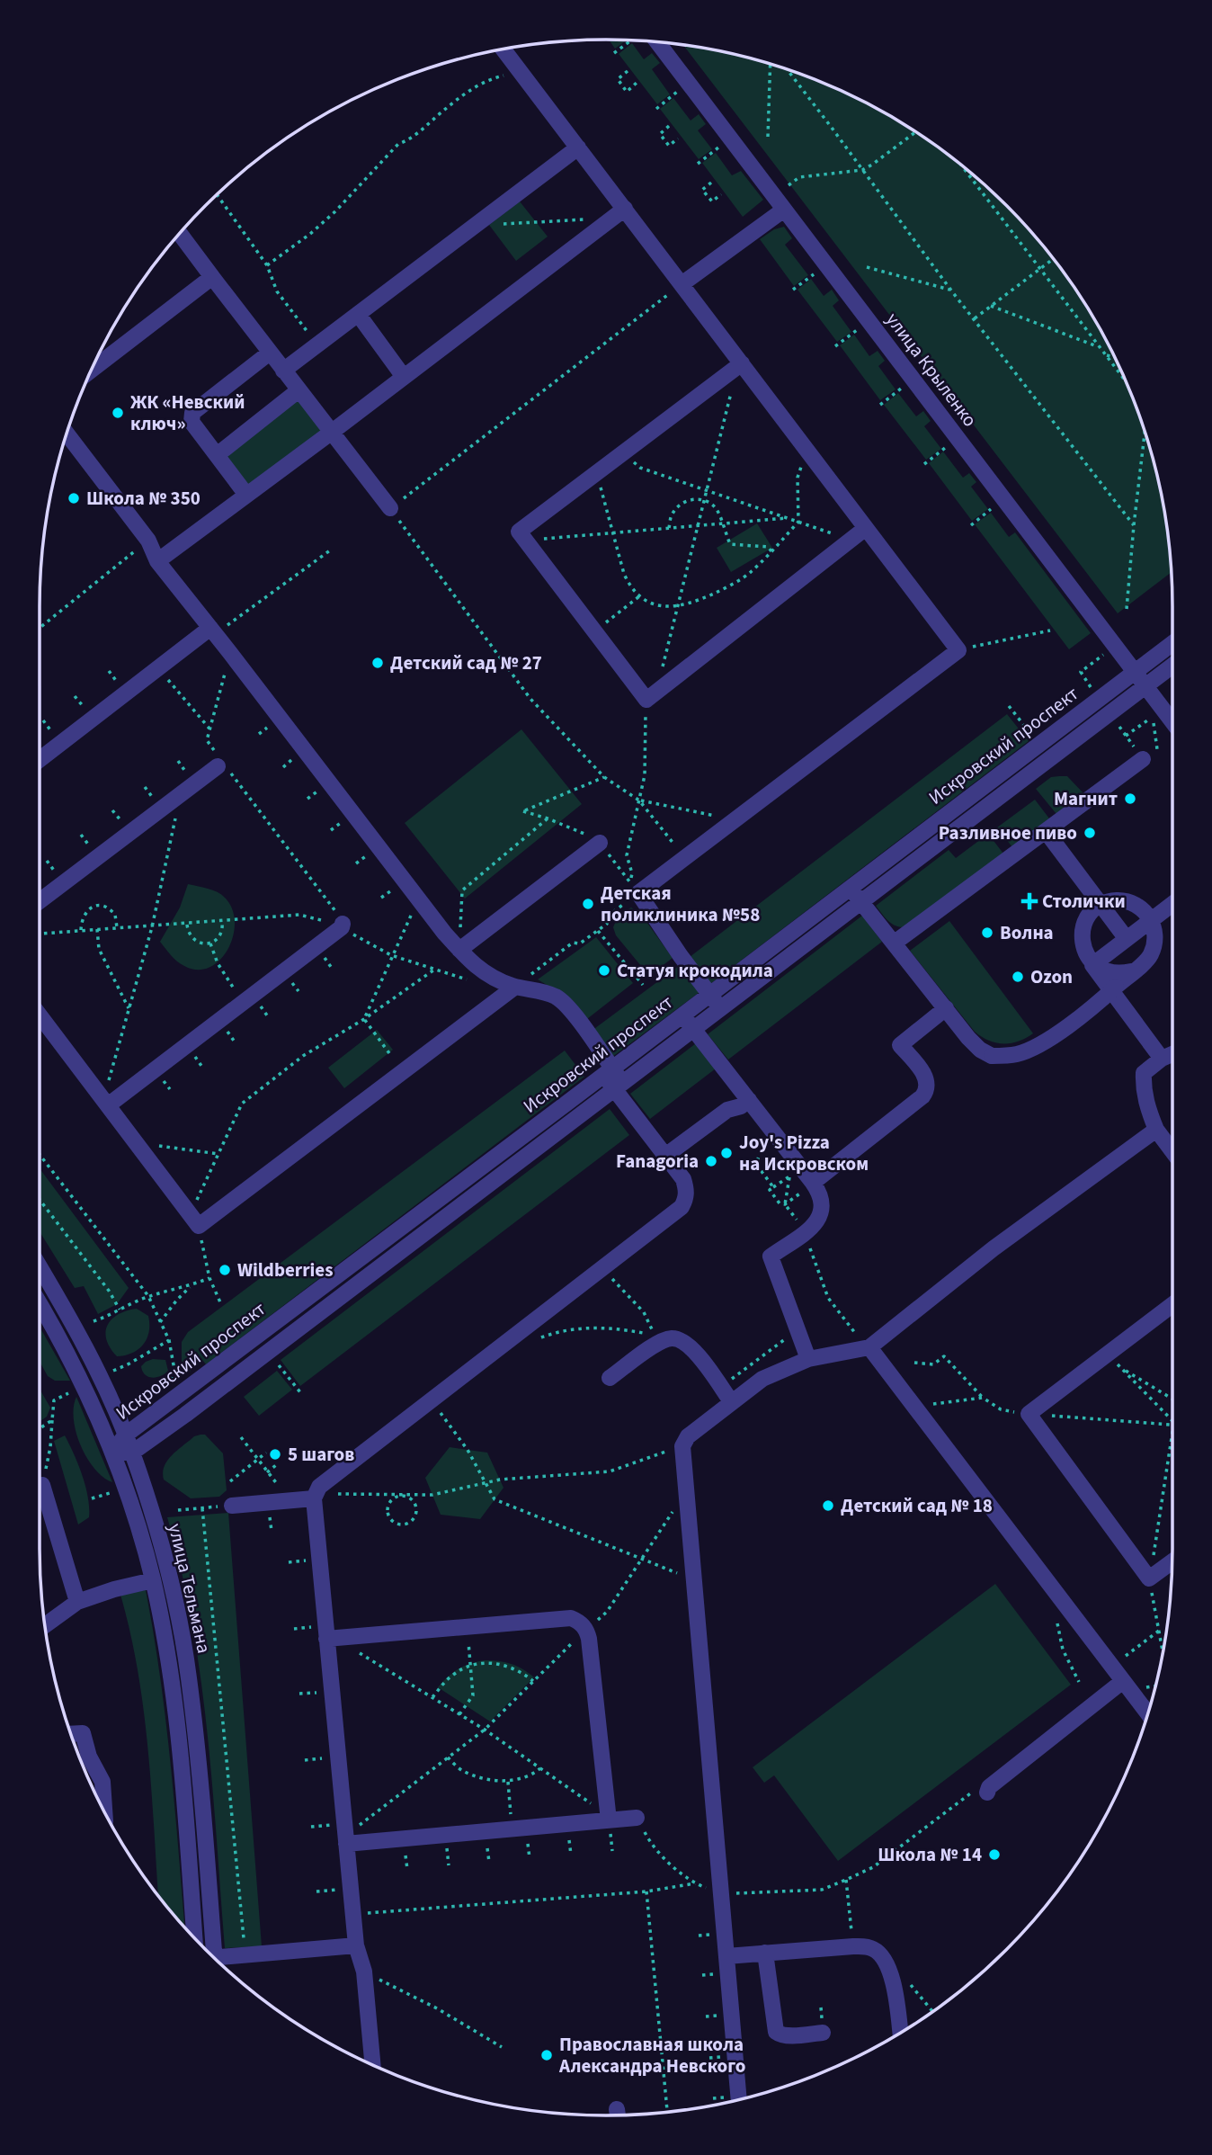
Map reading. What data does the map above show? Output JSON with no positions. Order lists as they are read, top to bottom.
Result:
{
  "streets": {
    "street": ["улица Крыленко", "Искровский проспект", "улица Тельмана"]
  },
  "crossings": [
    ["улица Крыленко", "Искровский проспект"],
    ["Искровский проспект", "улица Тельмана"]
  ],
  "places": {
    "other": [
      "ЖК «Невский ключ»",
      "Школа № 350",
      "Детский сад № 27",
      "Магнит",
      "Разливное пиво",
      "Детская поликлиника №58",
      "Волна",
      "Статуя крокодила",
      "Ozon",
      "Joy's Pizza на Искровском",
      "Fanagoria",
      "Wildberries",
      "5 шагов",
      "Детский сад № 18",
      "Школа № 14",
      "Православная школа Александра Невского"
    ],
    "health": ["Столички"]
  }
}
